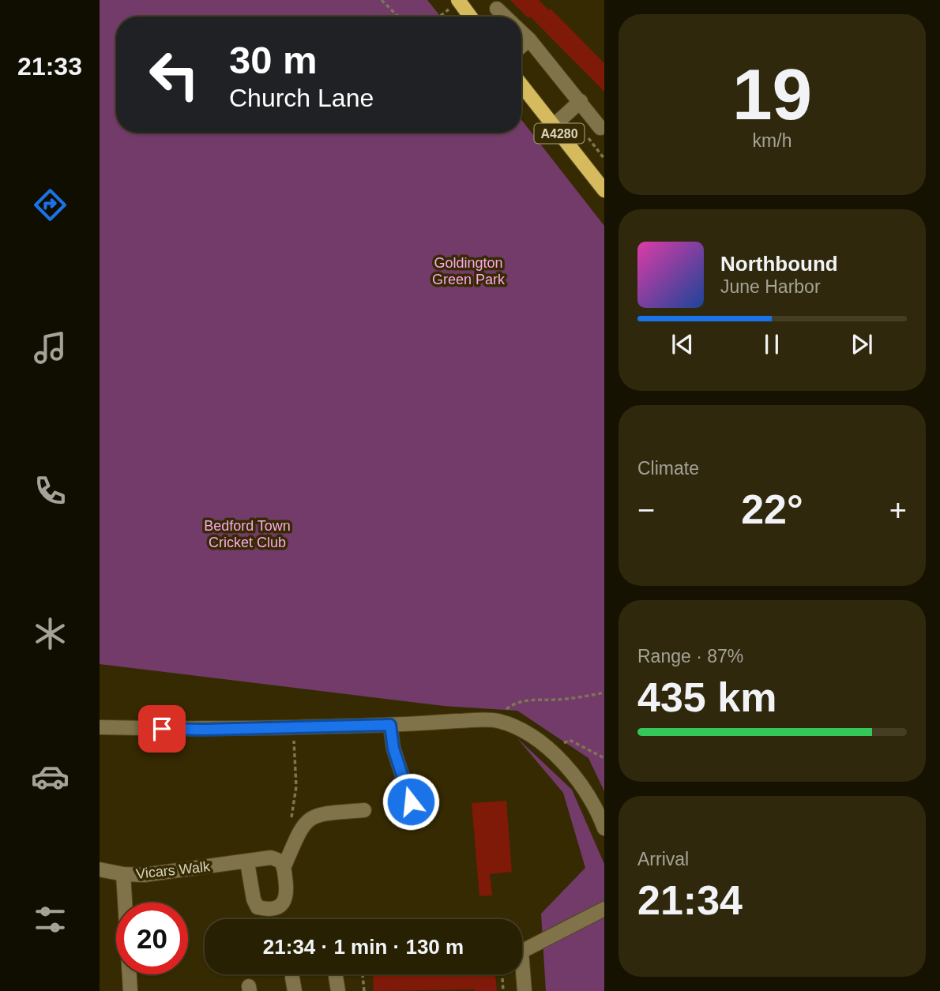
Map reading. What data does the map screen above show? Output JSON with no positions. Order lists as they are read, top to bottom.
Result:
{
  "streets": {
    "main road": ["A4280"],
    "street": ["Vicars Walk"]
  },
  "parks": ["Goldington Green Park", "Bedford Town Cricket Club"],
  "page": {
    "tabs": "21:33",
    "tile": [
      ["19", "km/h"],
      "Climate",
      ["Range · 87%", "435 km"],
      ["Arrival", "21:34"]
    ],
    "turn": ["30 m", "Church Lane"],
    "song": ["Northbound", "June Harbor"],
    "heat": ["−", "22°", "+"],
    "limit": "20",
    "trip": "21:34 · 1 min · 130 m"
  }
}
